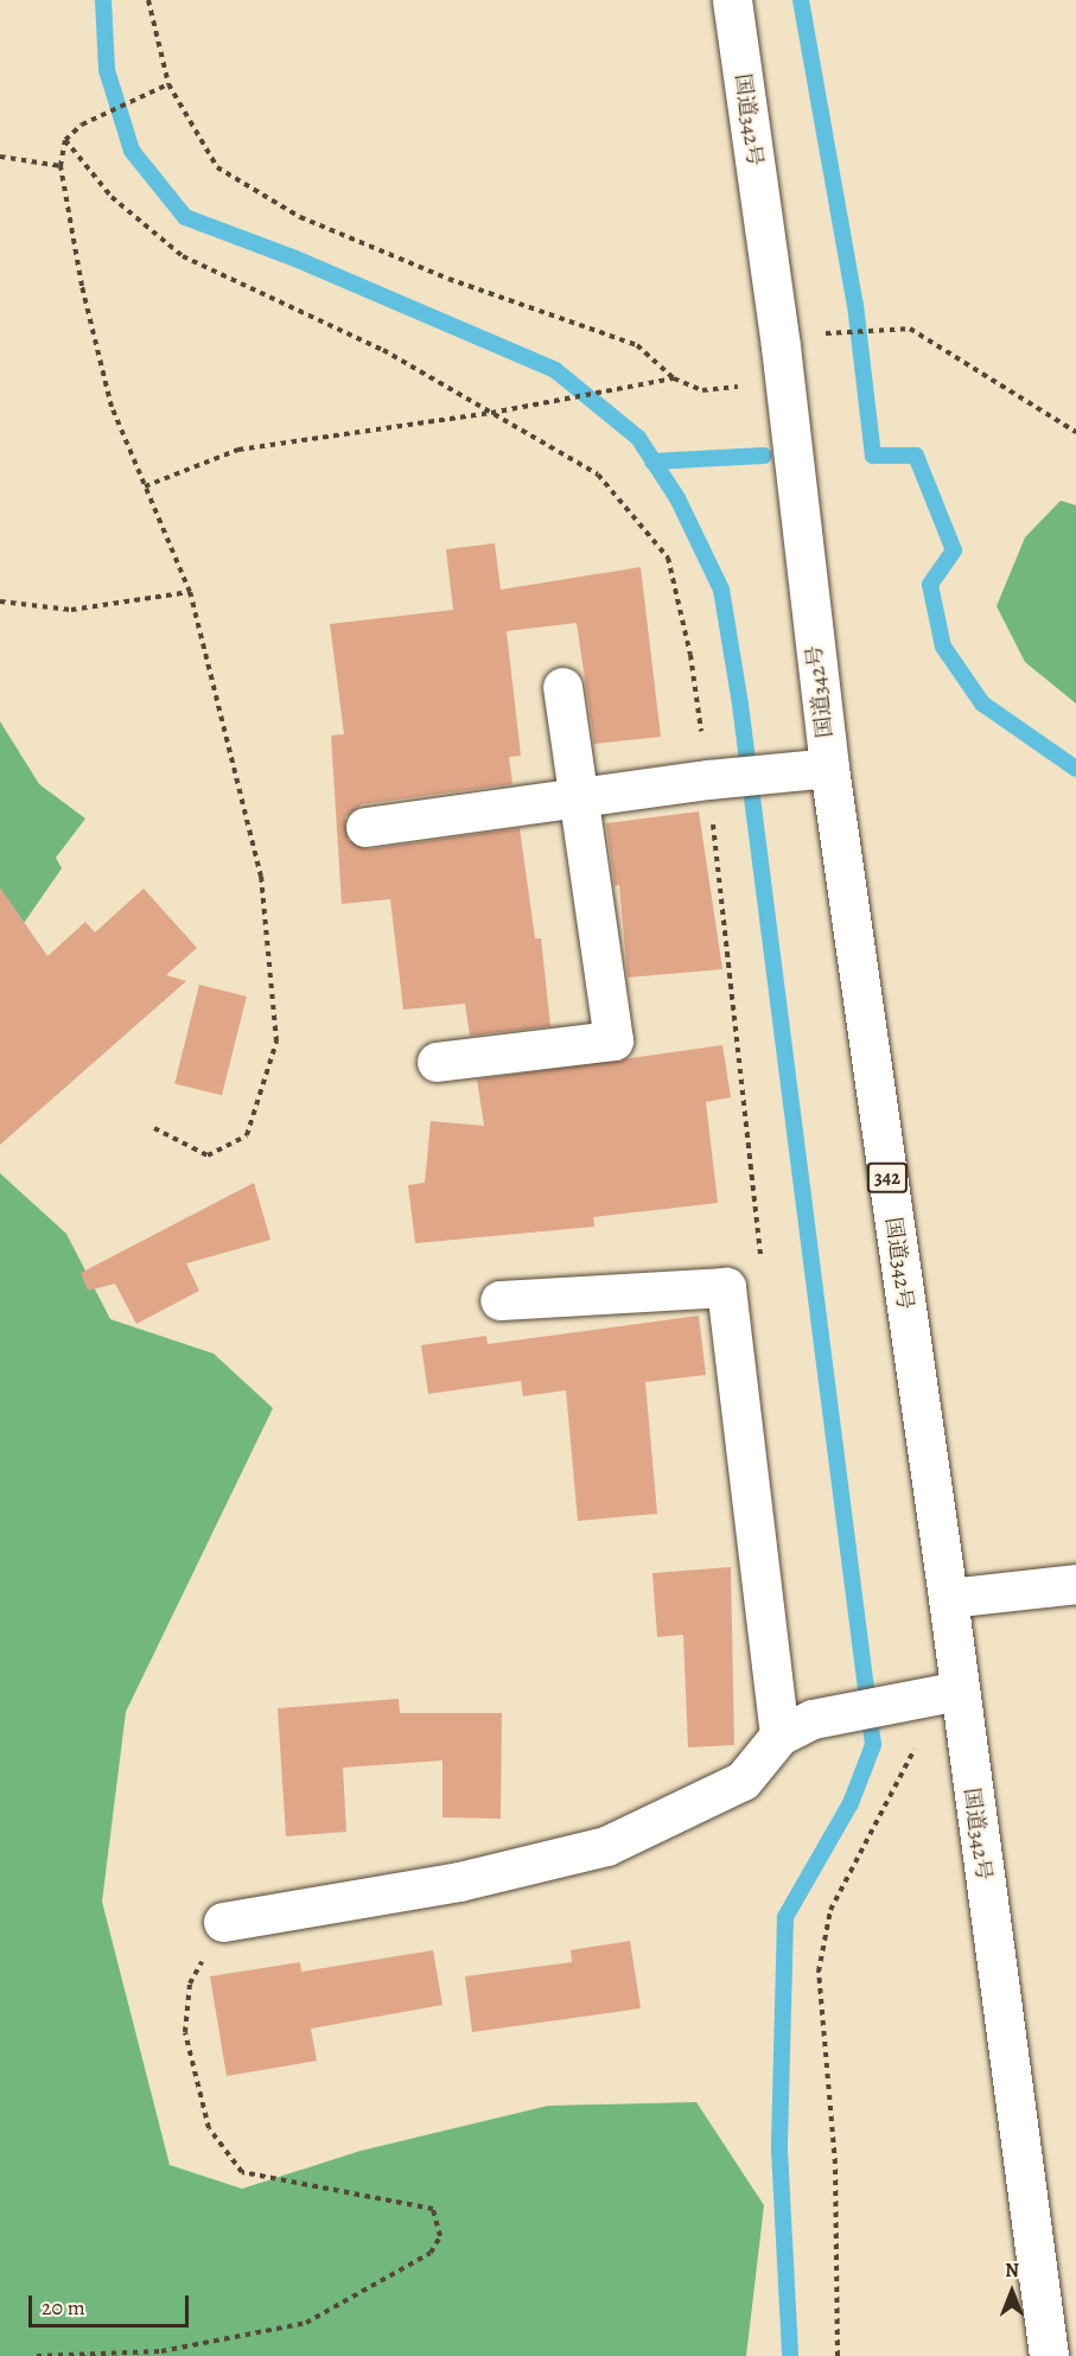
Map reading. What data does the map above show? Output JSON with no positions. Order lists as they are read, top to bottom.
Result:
{
  "streets": {
    "main road": ["国道342号", "342"]
  },
  "scale_bar": "20 m",
  "north": "top"
}
